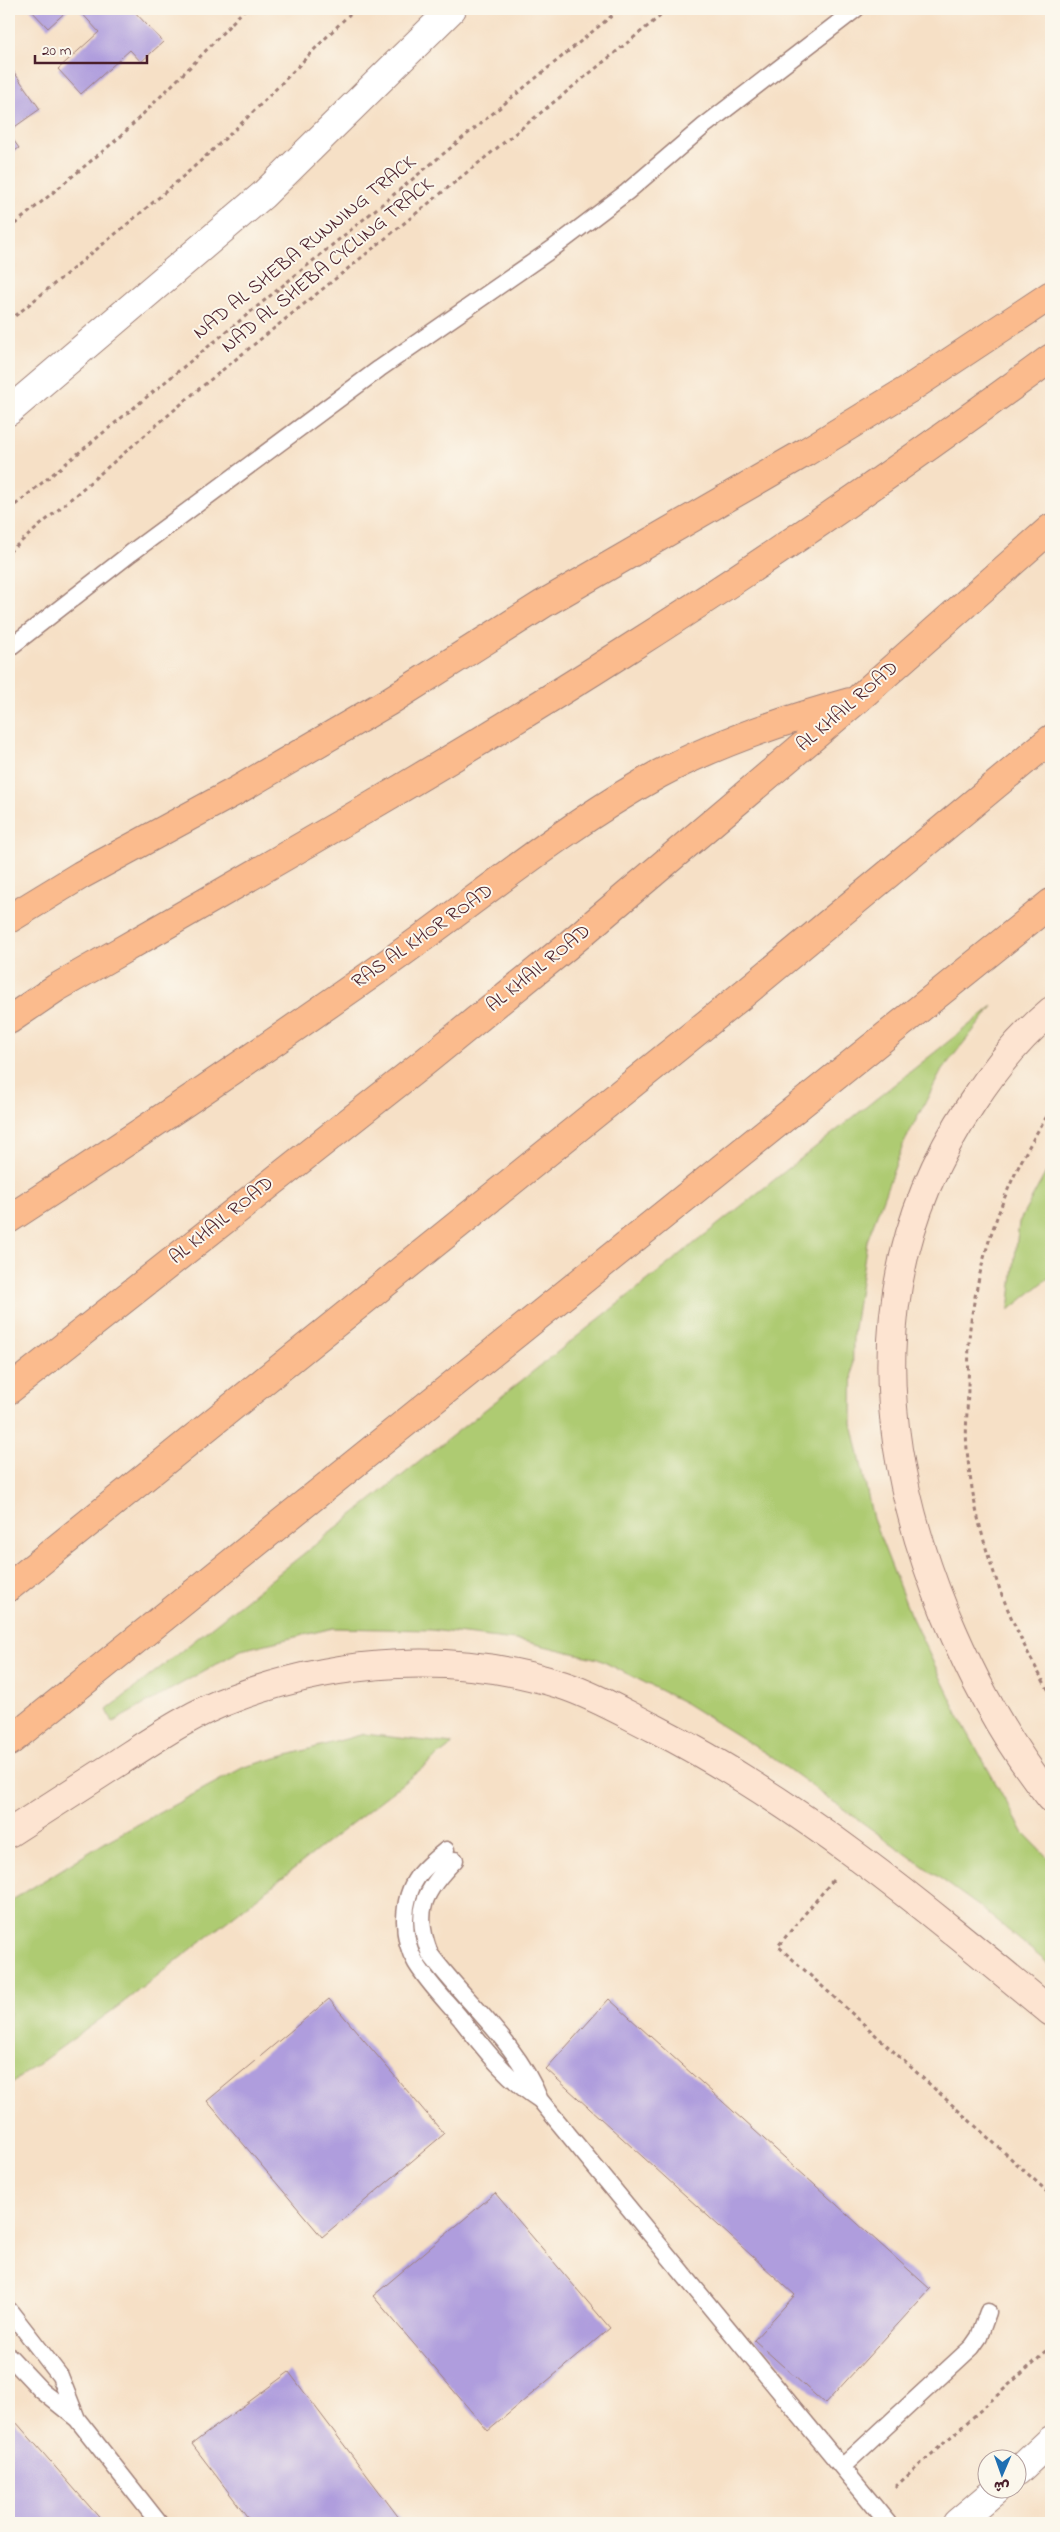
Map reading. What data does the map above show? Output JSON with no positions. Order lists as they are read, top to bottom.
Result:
{
  "streets": {
    "highway": ["AL KHAIL ROAD", "RAS AL KHOR ROAD"],
    "path": ["NAD AL SHEBA RUNNING TRACK", "NAD AL SHEBA CYCLING TRACK"]
  },
  "crossings": [
    ["AL KHAIL ROAD", "RAS AL KHOR ROAD"]
  ],
  "scale_bar": "20 m",
  "north": "bottom"
}
